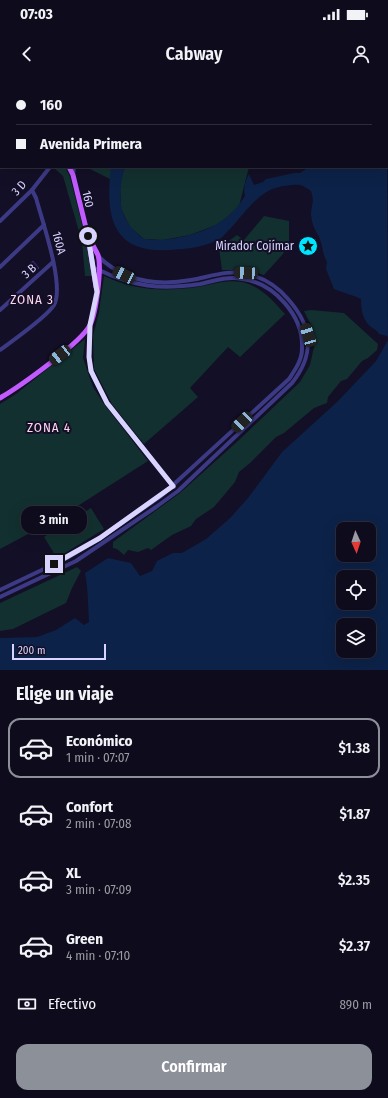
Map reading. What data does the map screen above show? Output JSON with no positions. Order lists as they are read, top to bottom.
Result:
{
  "streets": {
    "main road": ["160"],
    "street": ["3 D", "160A", "3 B"]
  },
  "crossings": [
    ["3 D", "160A"],
    ["160A", "3 B"]
  ],
  "districts": ["ZONA 3", "ZONA 4"],
  "places": {
    "place": ["Mirador Cojímar"]
  },
  "scale_bar": "200 m",
  "north": "bottom",
  "page": {
    "status": "07:03",
    "header": "Cabway",
    "banner": ["160", "Avenida Primera"],
    "bubble": "3 min",
    "scale": "200 m",
    "heading": "Elige un viaje",
    "list": [
      {
        "name": "Económico",
        "note": "1 min · 07:07",
        "value": "$1.38"
      },
      {
        "name": "Confort",
        "note": "2 min · 07:08",
        "value": "$1.87"
      },
      {
        "name": "XL",
        "note": "3 min · 07:09",
        "value": "$2.35"
      },
      {
        "name": "Green",
        "note": "4 min · 07:10",
        "value": "$2.37"
      }
    ],
    "pay": ["Efectivo", "890 m"],
    "buttons": "Confirmar"
  }
}
